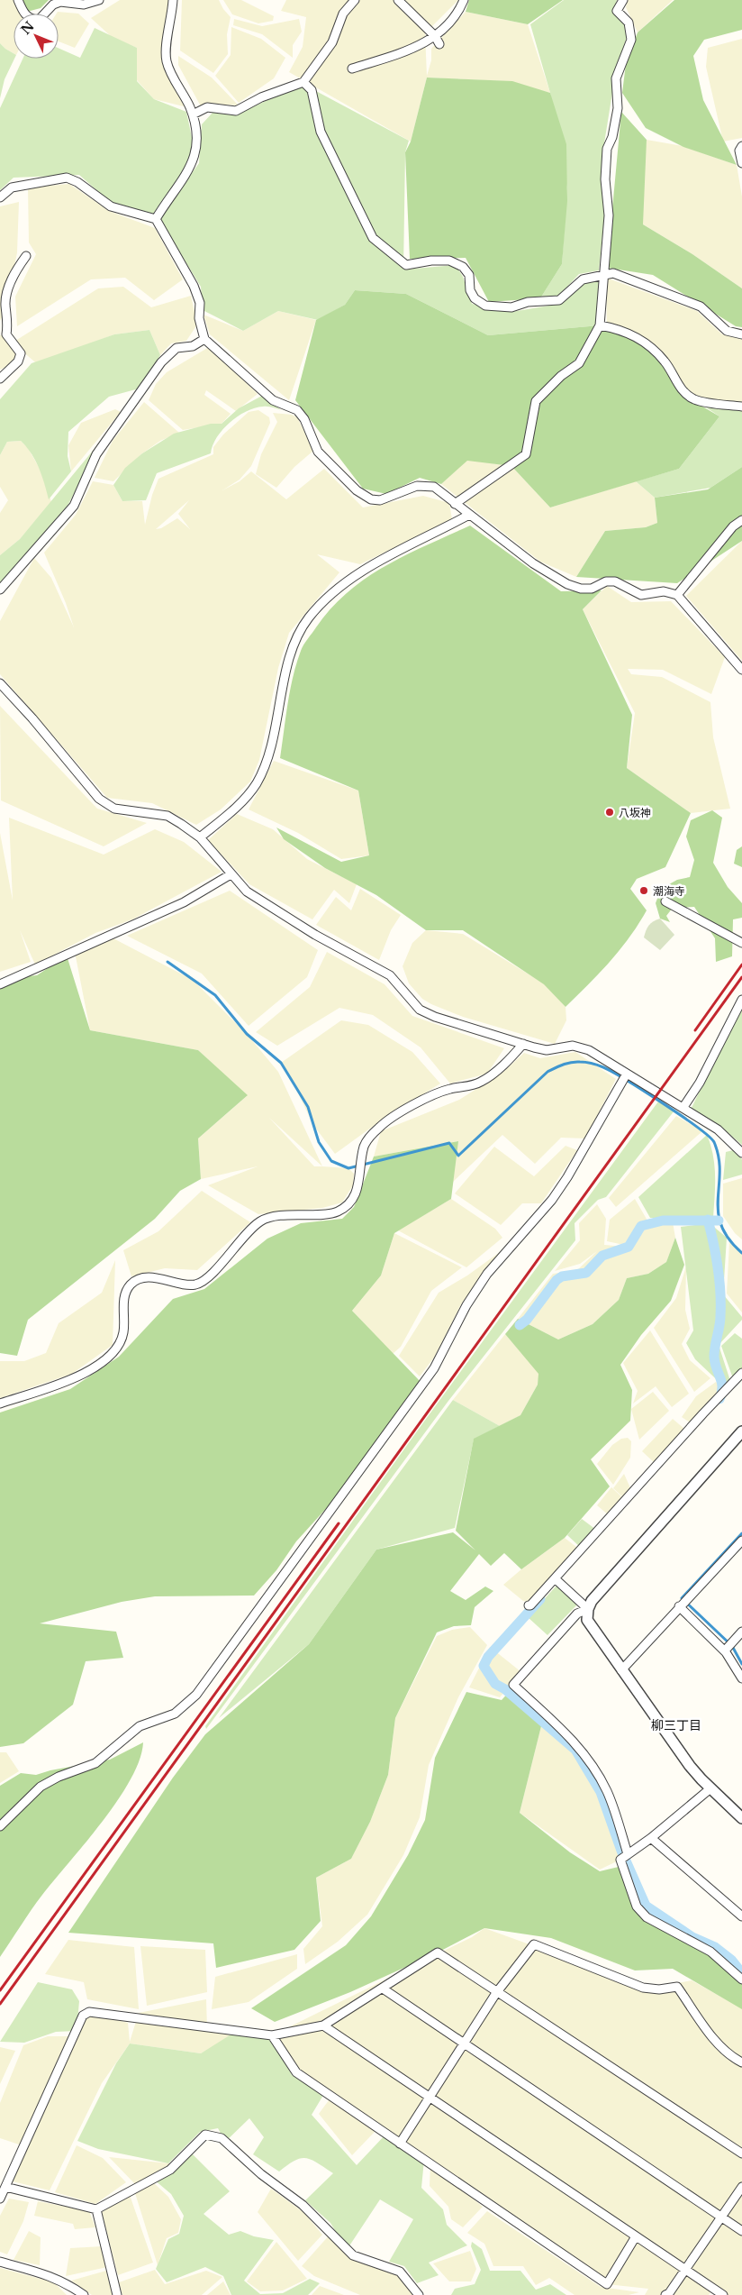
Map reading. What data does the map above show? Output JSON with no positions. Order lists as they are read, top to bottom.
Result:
{
  "districts": ["柳三丁目"],
  "places": ["八坂神", "潮海寺"],
  "north": "top left"
}
